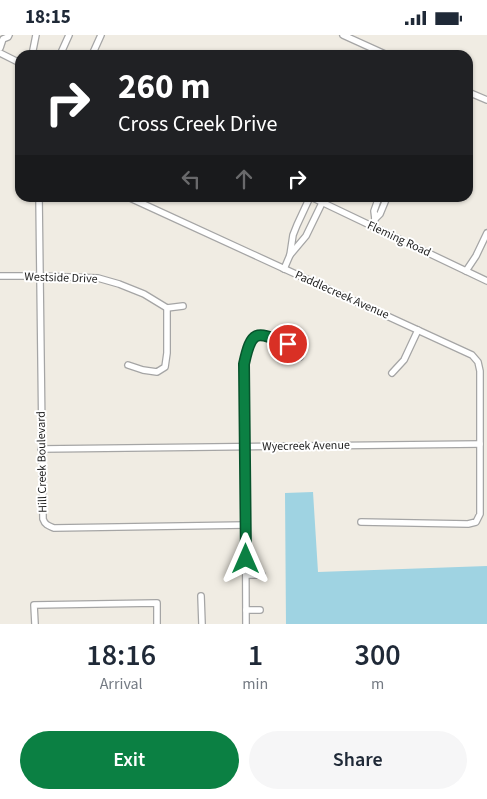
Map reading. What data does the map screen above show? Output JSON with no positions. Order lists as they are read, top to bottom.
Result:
{
  "streets": {
    "street": [
      "Fleming Road",
      "Westside Drive",
      "Paddlecreek Avenue",
      "Wyecreek Avenue",
      "Hill Creek Boulevard"
    ]
  },
  "crossings": [
    ["Westside Drive", "Hill Creek Boulevard"],
    ["Paddlecreek Avenue", "Wyecreek Avenue"],
    ["Wyecreek Avenue", "Hill Creek Boulevard"]
  ],
  "page": {
    "status": "18:15",
    "turn": ["260 m", "Cross Creek Drive"],
    "eta": [
      "18:16",
      "Arrival",
      "1",
      "min",
      "300",
      "m"
    ],
    "buttons": ["Exit", "Share"]
  }
}
